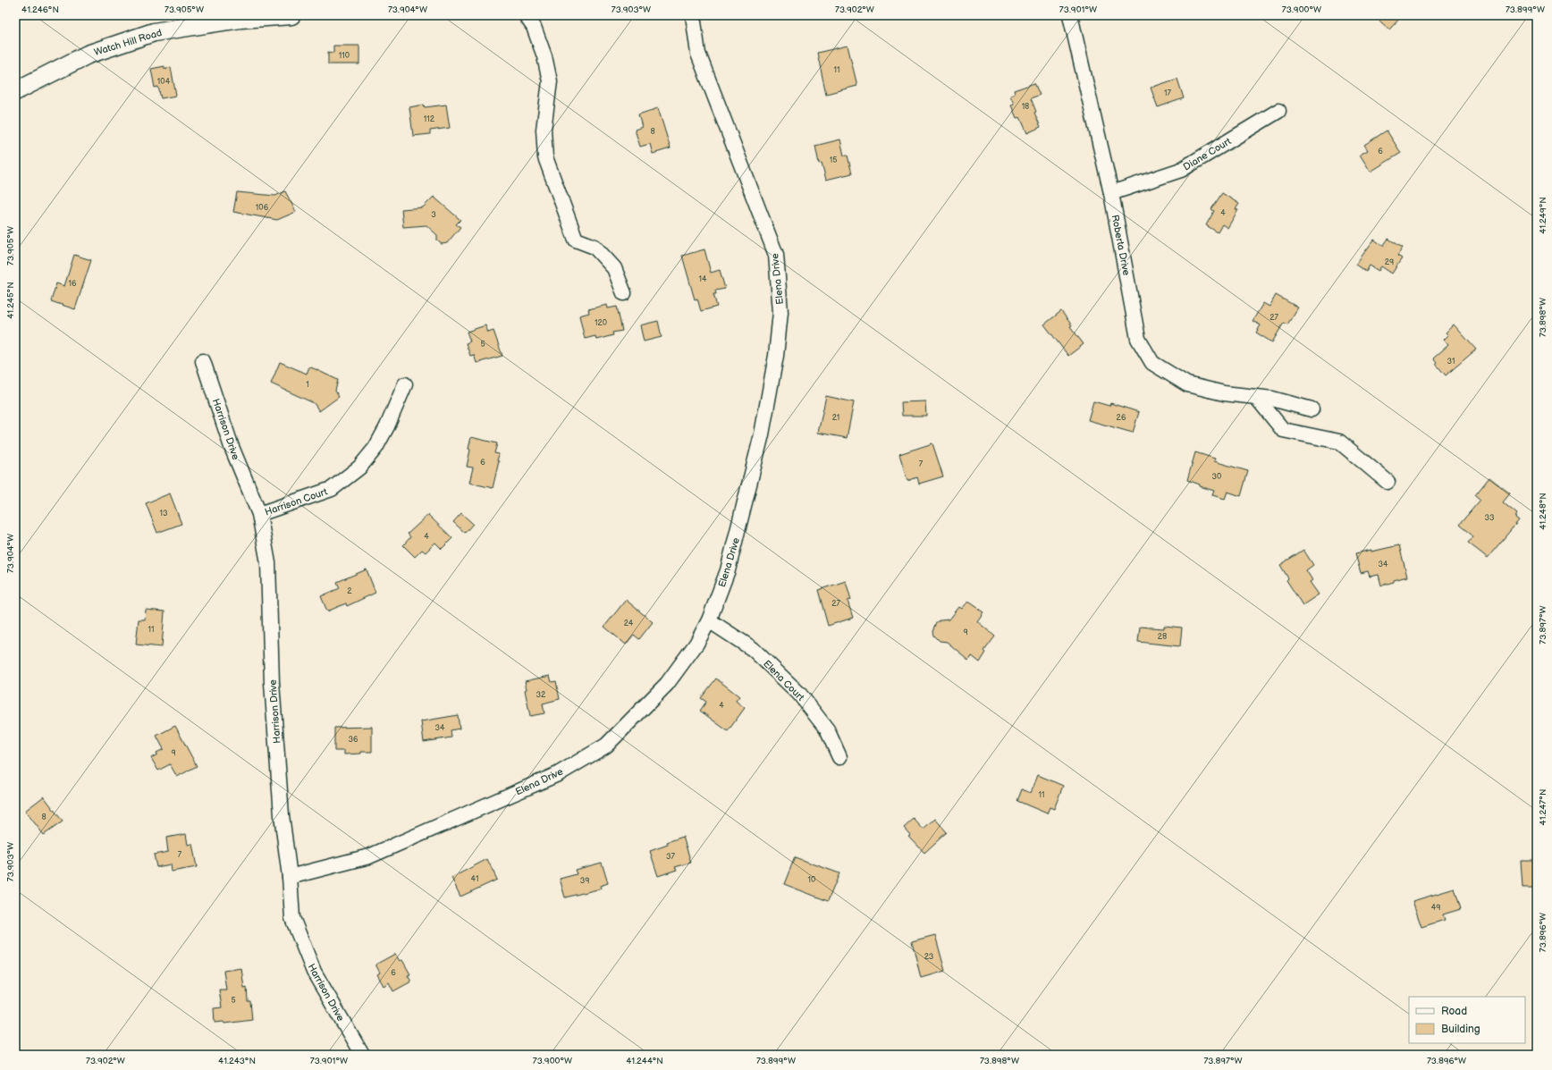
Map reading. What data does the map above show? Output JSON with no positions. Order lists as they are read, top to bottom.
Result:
{
  "streets": {
    "street": [
      "Watch Hill Road",
      "Diane Court",
      "Roberta Drive",
      "Elena Drive",
      "Harrison Drive",
      "Harrison Court",
      "Elena Court"
    ]
  },
  "crossings": [
    ["Diane Court", "Roberta Drive"],
    ["Elena Drive", "Harrison Drive"],
    ["Elena Drive", "Elena Court"],
    ["Harrison Drive", "Harrison Court"]
  ],
  "house_numbers": [
    "110",
    "11",
    "104",
    "17",
    "18",
    "112",
    "8",
    "6",
    "15",
    "106",
    "4",
    "3",
    "29",
    "14",
    "16",
    "27",
    "120",
    "5",
    "31",
    "1",
    "21",
    "26",
    "6",
    "7",
    "30",
    "13",
    "33",
    "4",
    "34",
    "2",
    "27",
    "24",
    "11",
    "9",
    "28",
    "32",
    "4",
    "34",
    "36",
    "9",
    "11",
    "8",
    "7",
    "37",
    "41",
    "10",
    "39",
    "49",
    "23",
    "6",
    "5"
  ],
  "legend": ["Road", "Building"],
  "coordinates": [
    "41.246°N",
    "73.905°W",
    "73.904°W",
    "73.903°W",
    "73.902°W",
    "73.901°W",
    "73.900°W",
    "73.899°W",
    "41.249°N",
    "41.245°N",
    "73.898°W",
    "41.248°N",
    "73.897°W",
    "41.247°N",
    "73.896°W",
    "41.243°N",
    "41.244°N"
  ]
}
